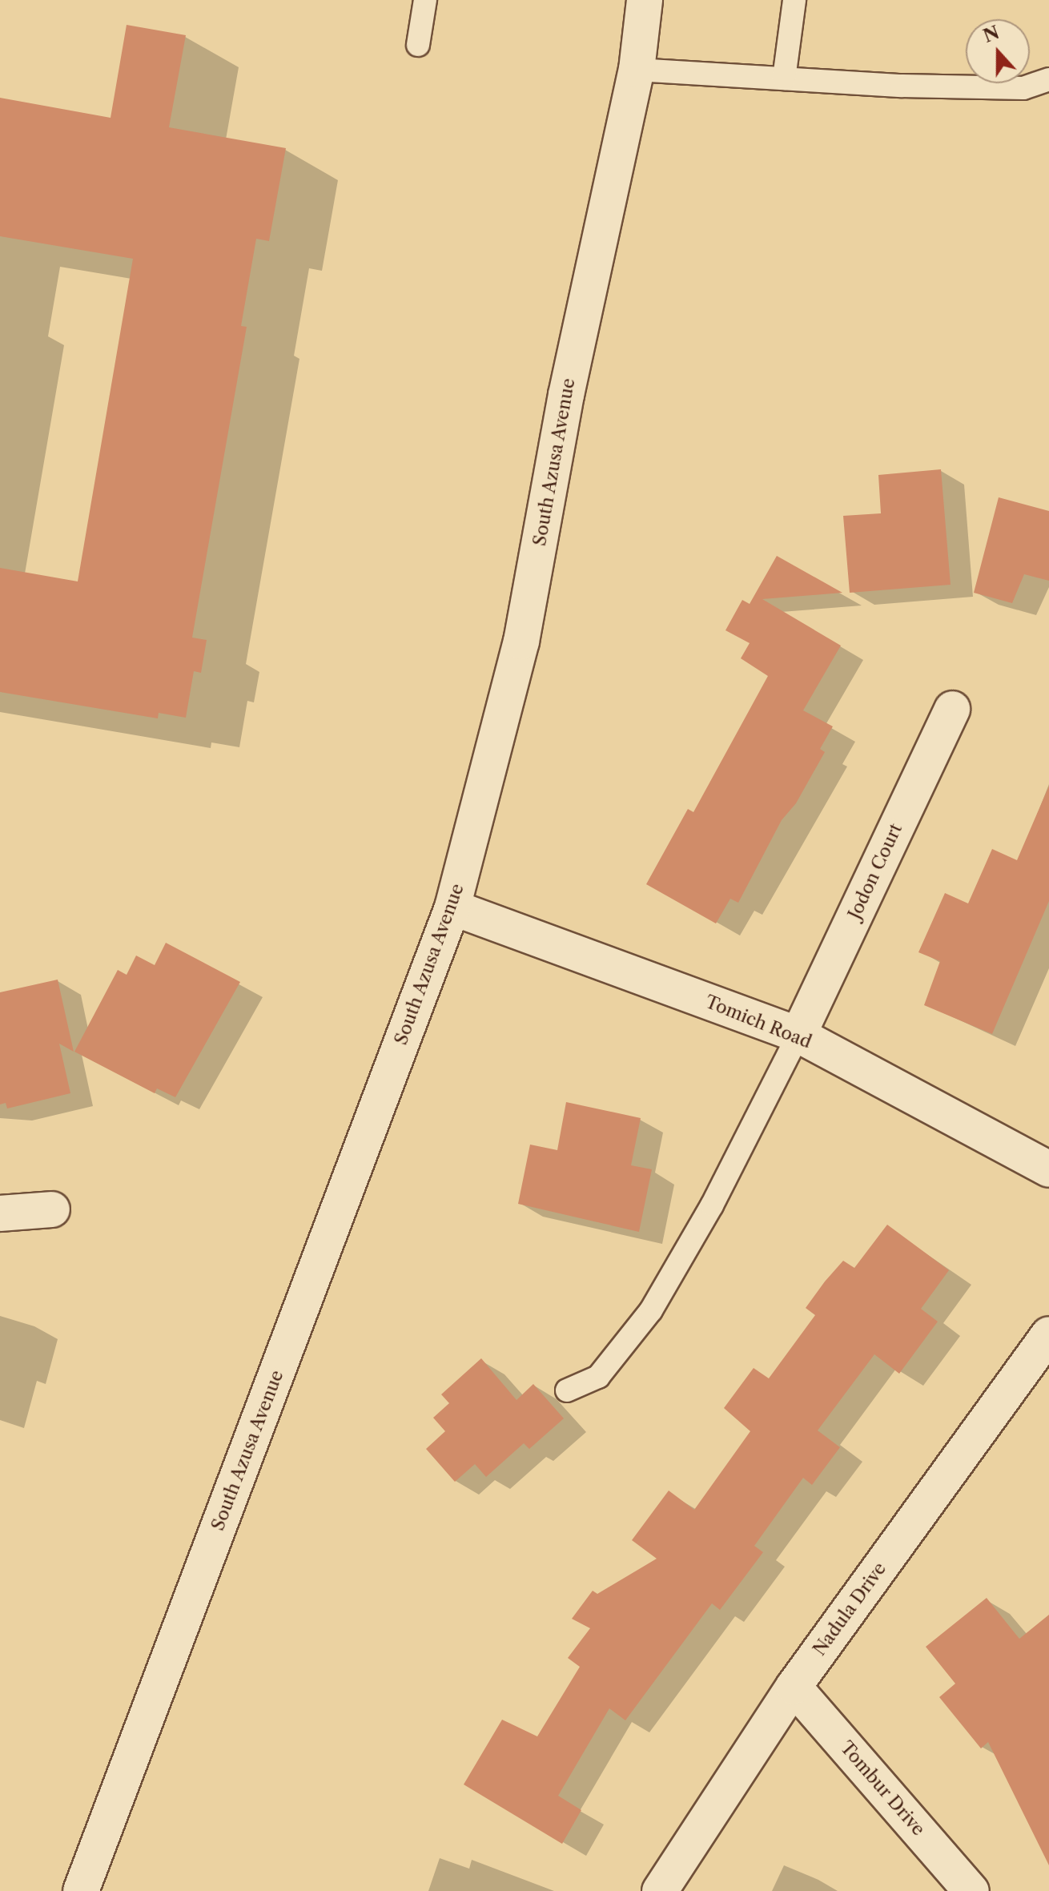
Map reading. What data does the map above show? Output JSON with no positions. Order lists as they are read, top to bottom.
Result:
{
  "streets": {
    "street": [
      "South Azusa Avenue",
      "Jodon Court",
      "Tomich Road",
      "Nadula Drive",
      "Tombur Drive"
    ]
  },
  "crossings": [
    ["South Azusa Avenue", "Tomich Road"],
    ["Jodon Court", "Tomich Road"],
    ["Nadula Drive", "Tombur Drive"]
  ],
  "north": "top"
}
